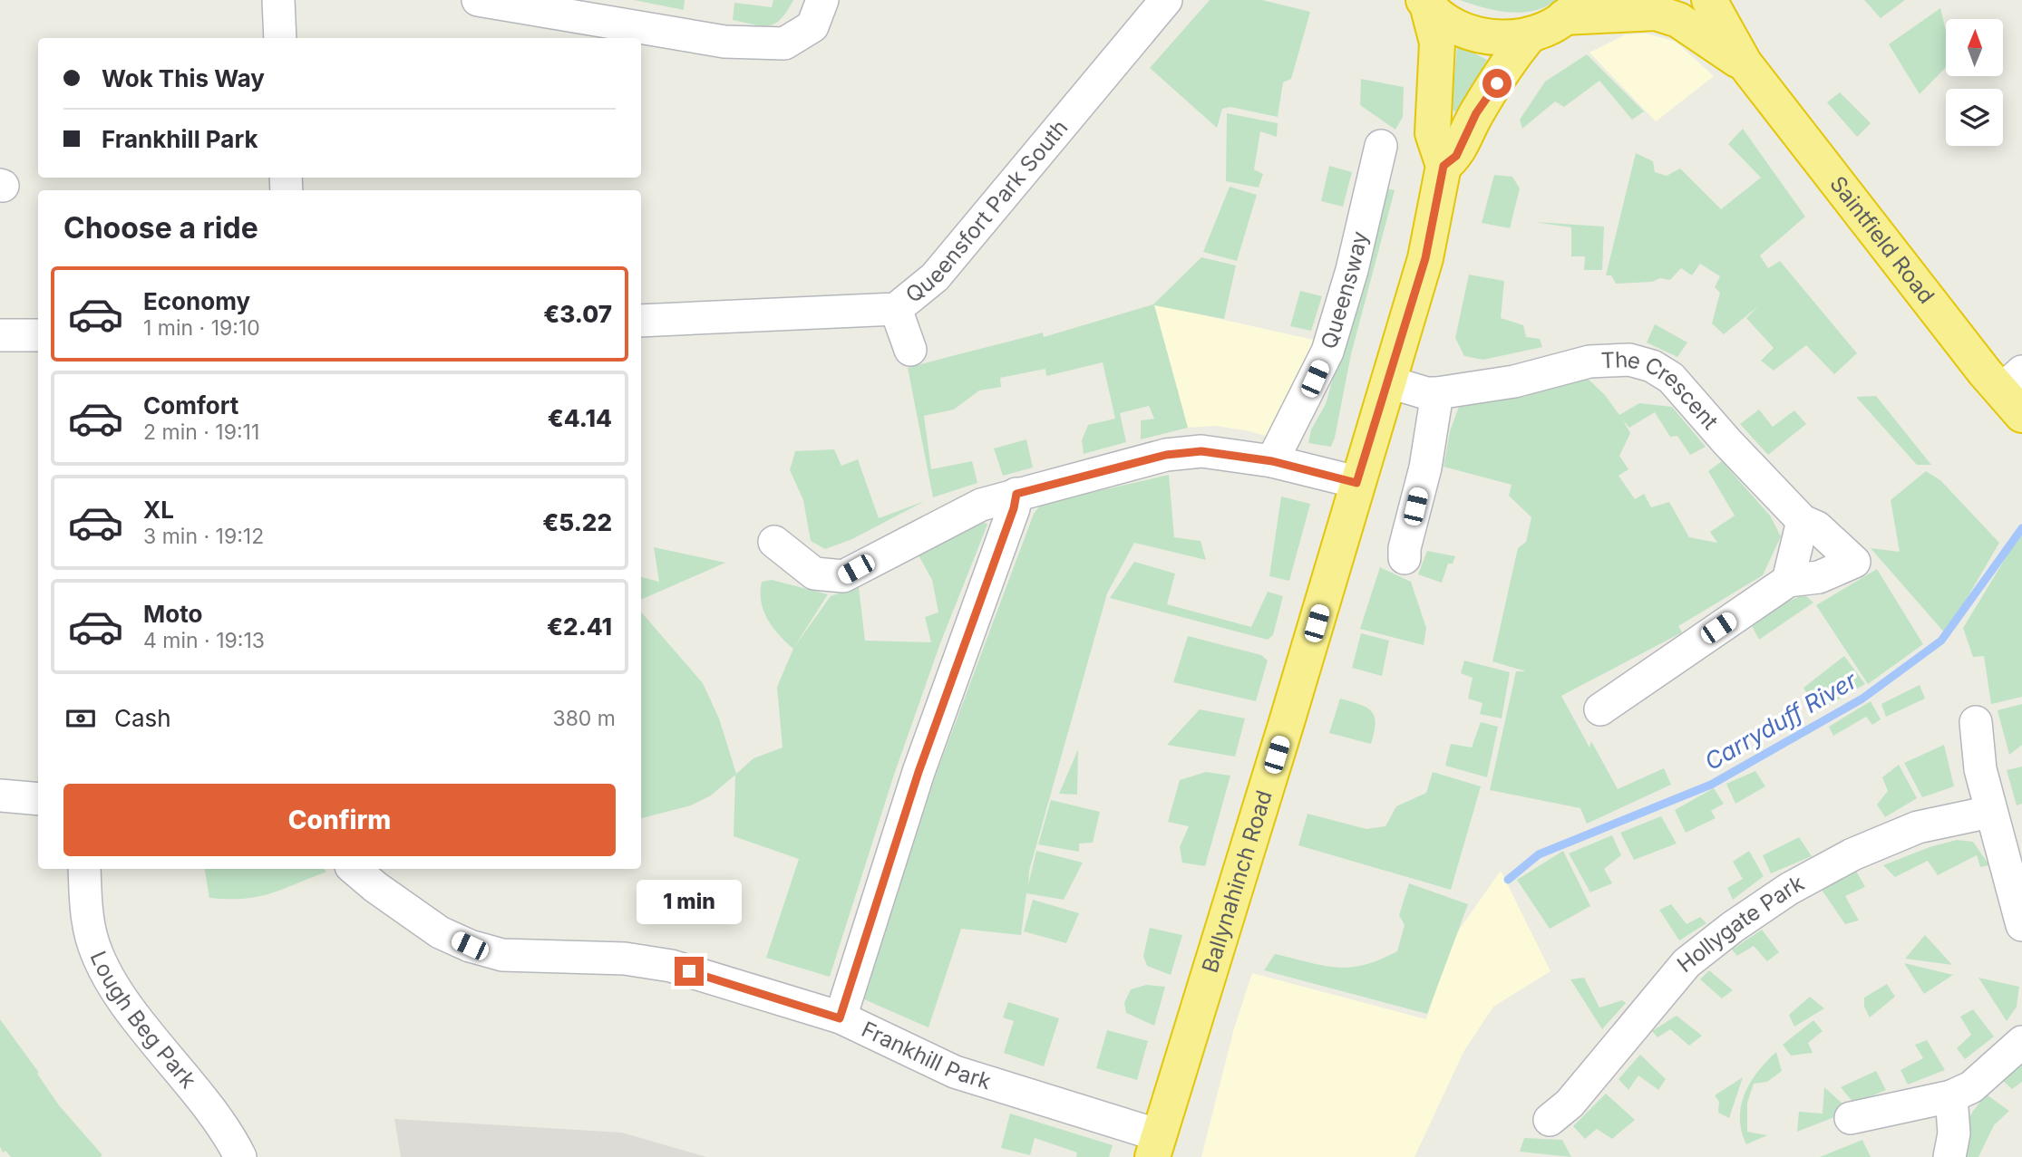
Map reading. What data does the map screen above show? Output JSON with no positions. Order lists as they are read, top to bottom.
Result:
{
  "streets": {
    "highway": ["Saintfield Road", "Ballynahinch Road"],
    "street": [
      "Queensfort Park South",
      "Queensway",
      "The Crescent",
      "Hollygate Park",
      "Lough Beg Park",
      "Frankhill Park"
    ]
  },
  "crossings": [
    ["The Crescent", "Ballynahinch Road"],
    ["Ballynahinch Road", "Frankhill Park"]
  ],
  "water": ["Carryduff River"],
  "north": "top",
  "page": {
    "banner": ["Wok This Way", "Frankhill Park"],
    "heading": "Choose a ride",
    "list": [
      {
        "name": "Economy",
        "note": "1 min · 19:10",
        "value": "€3.07"
      },
      {
        "name": "Comfort",
        "note": "2 min · 19:11",
        "value": "€4.14"
      },
      {
        "name": "XL",
        "note": "3 min · 19:12",
        "value": "€5.22"
      },
      {
        "name": "Moto",
        "note": "4 min · 19:13",
        "value": "€2.41"
      }
    ],
    "pay": ["Cash", "380 m"],
    "buttons": "Confirm",
    "bubble": "1 min"
  }
}
